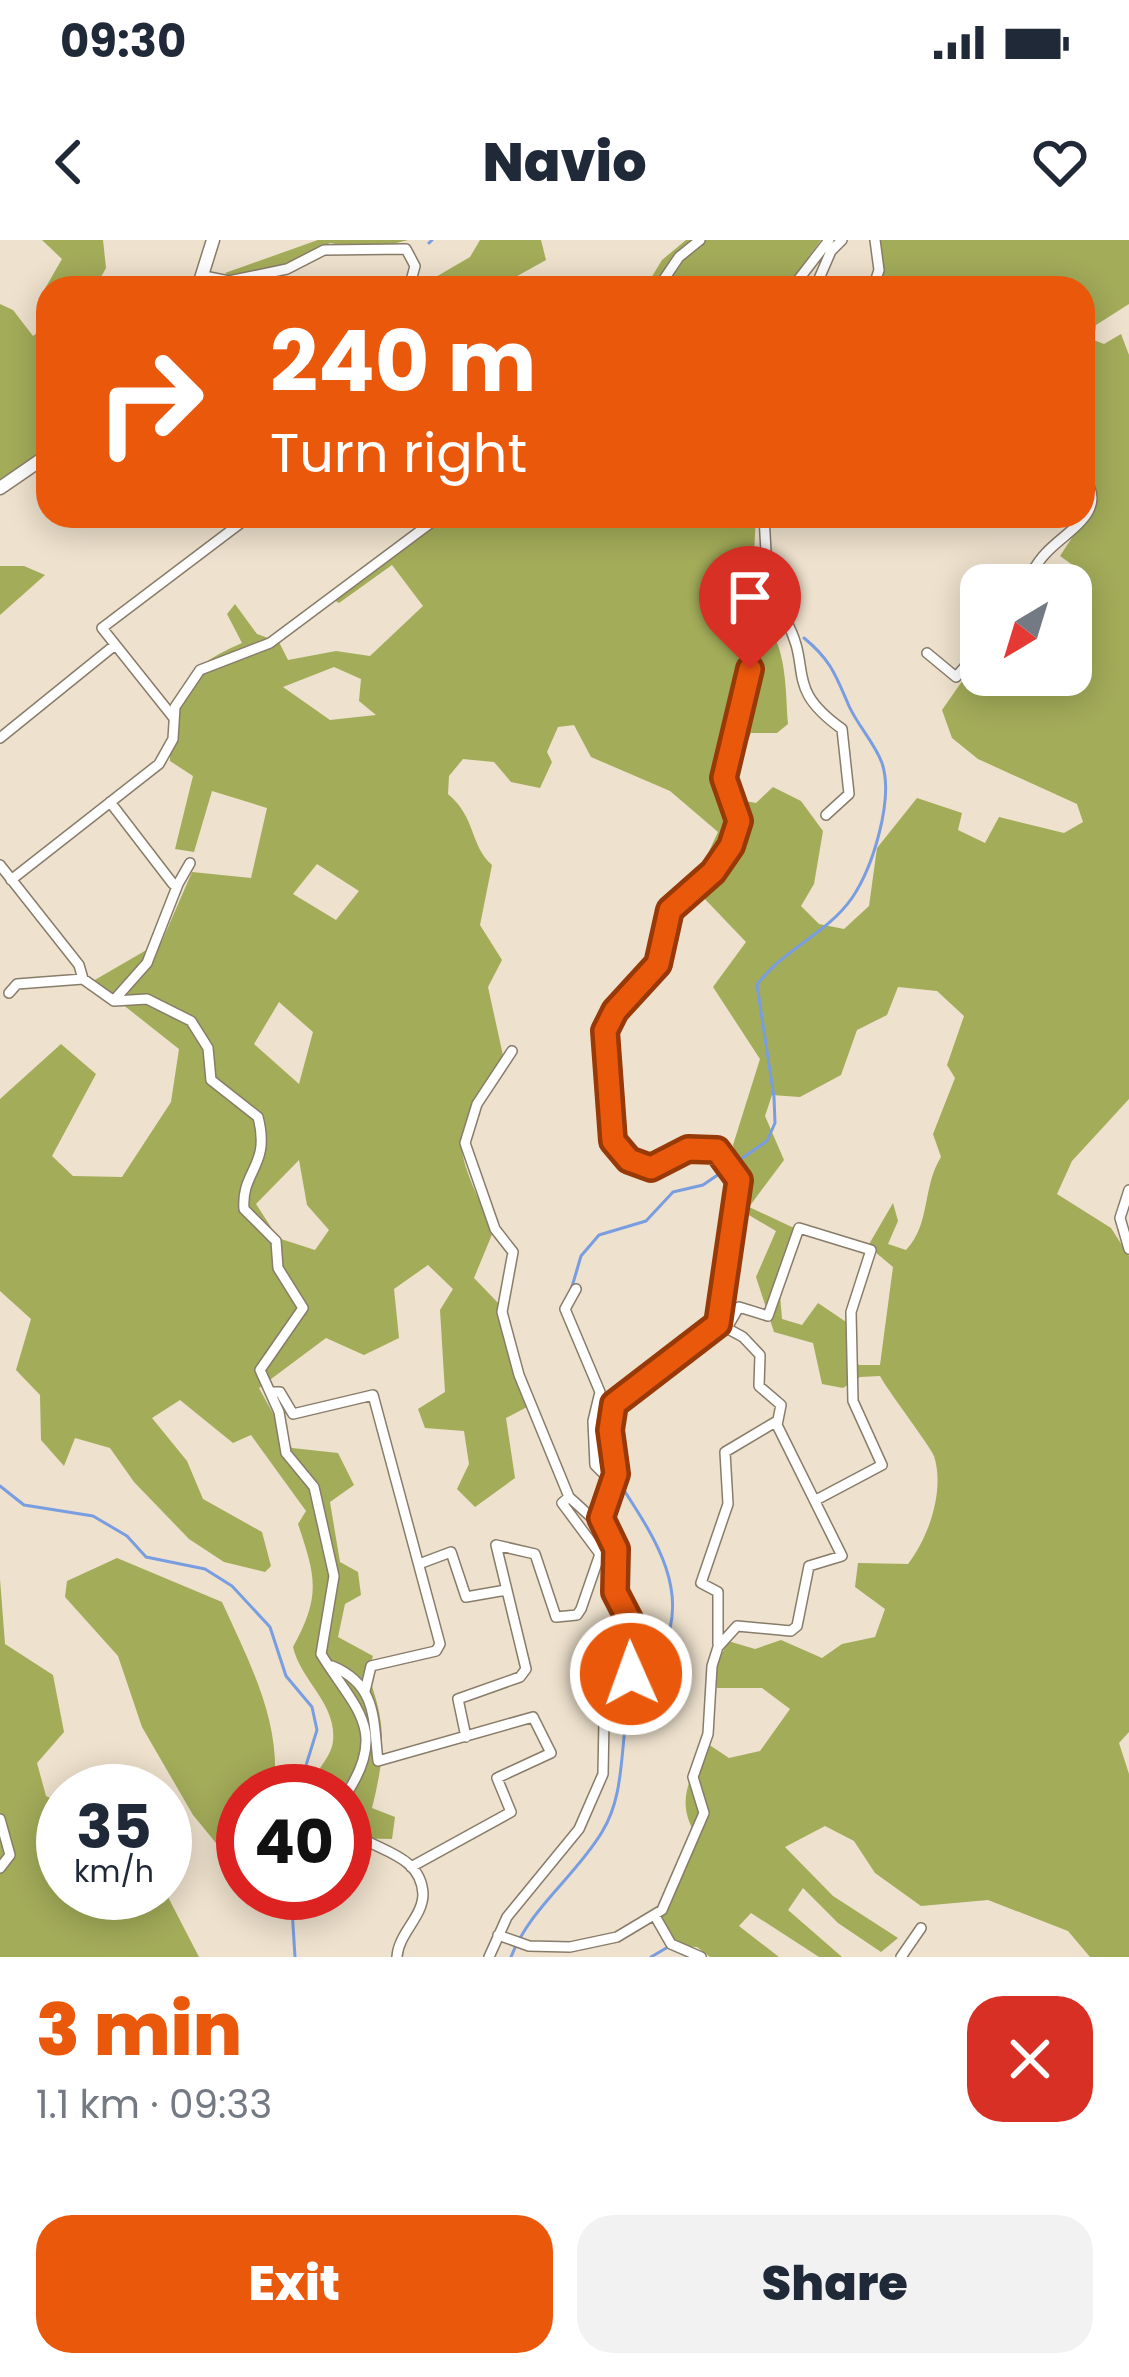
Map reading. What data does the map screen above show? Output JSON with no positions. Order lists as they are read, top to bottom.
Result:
{
  "north": "bottom left",
  "page": {
    "status": "09:30",
    "header": "Navio",
    "turn": ["240 m", "Turn right"],
    "speed": "35 km/h",
    "limit": "40",
    "heading": ["3 min", "1.1 km · 09:33"],
    "buttons": ["Exit", "Share"]
  }
}
